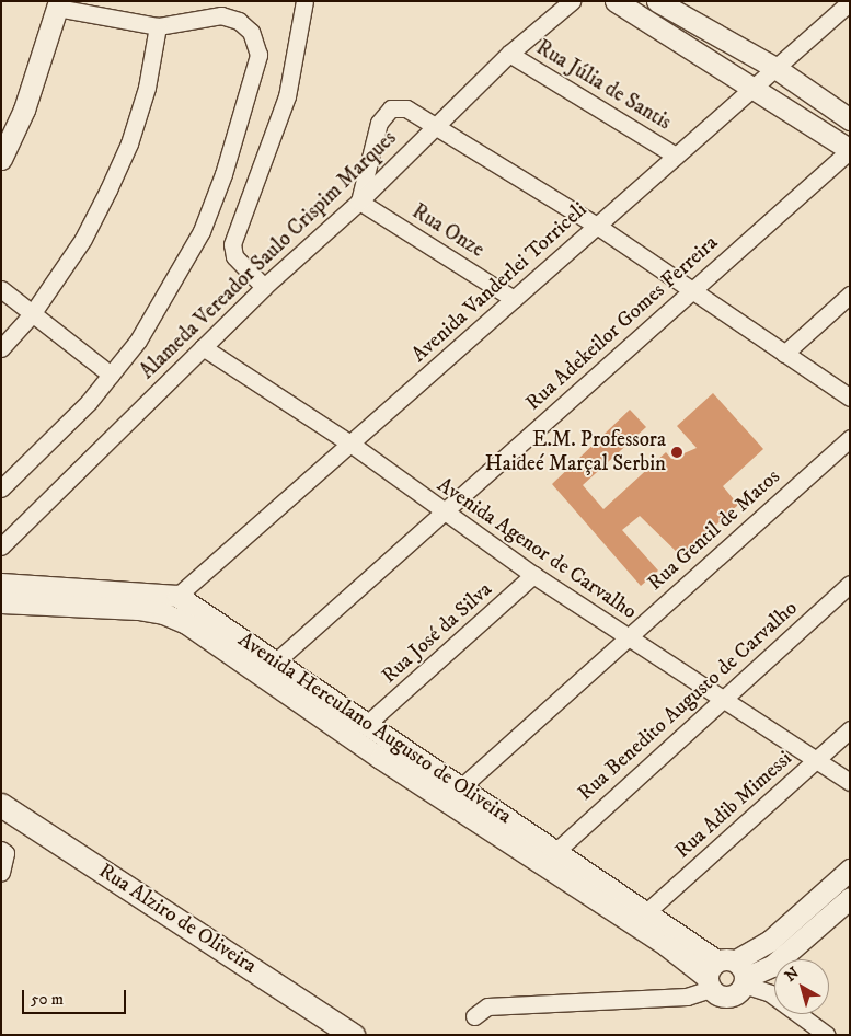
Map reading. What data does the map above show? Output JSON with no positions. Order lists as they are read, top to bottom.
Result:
{
  "streets": {
    "main road": ["Rua Alziro de Oliveira"],
    "street": [
      "Rua Júlia de Santis",
      "Rua Onze",
      "Alameda Vereador Saulo Crispim Marques",
      "Avenida Vanderlei Torriceli",
      "Rua Adekeilor Gomes Ferreira",
      "Rua Gentil de Matos",
      "Avenida Agenor de Carvalho",
      "Rua José da Silva",
      "Rua Benedito Augusto de Carvalho",
      "Avenida Herculano Augusto de Oliveira",
      "Rua Adib Mimessi"
    ]
  },
  "crossings": [
    ["Rua Júlia de Santis", "Alameda Vereador Saulo Crispim Marques"],
    ["Rua Júlia de Santis", "Avenida Vanderlei Torriceli"],
    ["Rua Onze", "Alameda Vereador Saulo Crispim Marques"],
    ["Rua Onze", "Avenida Vanderlei Torriceli"],
    ["Alameda Vereador Saulo Crispim Marques", "Avenida Agenor de Carvalho"],
    ["Avenida Vanderlei Torriceli", "Avenida Agenor de Carvalho"],
    ["Avenida Vanderlei Torriceli", "Avenida Herculano Augusto de Oliveira"],
    ["Rua Adekeilor Gomes Ferreira", "Avenida Agenor de Carvalho"],
    ["Rua Adekeilor Gomes Ferreira", "Avenida Herculano Augusto de Oliveira"],
    ["Rua Gentil de Matos", "Avenida Agenor de Carvalho"],
    ["Rua Gentil de Matos", "Avenida Herculano Augusto de Oliveira"],
    ["Avenida Agenor de Carvalho", "Rua José da Silva"],
    ["Avenida Agenor de Carvalho", "Rua Benedito Augusto de Carvalho"],
    ["Avenida Agenor de Carvalho", "Rua Adib Mimessi"],
    ["Rua José da Silva", "Avenida Herculano Augusto de Oliveira"],
    ["Rua Benedito Augusto de Carvalho", "Avenida Herculano Augusto de Oliveira"],
    ["Avenida Herculano Augusto de Oliveira", "Rua Adib Mimessi"]
  ],
  "places": ["E.M. Professora Haideé Marçal Serbin"],
  "scale_bar": "50 m",
  "north": "top left"
}
